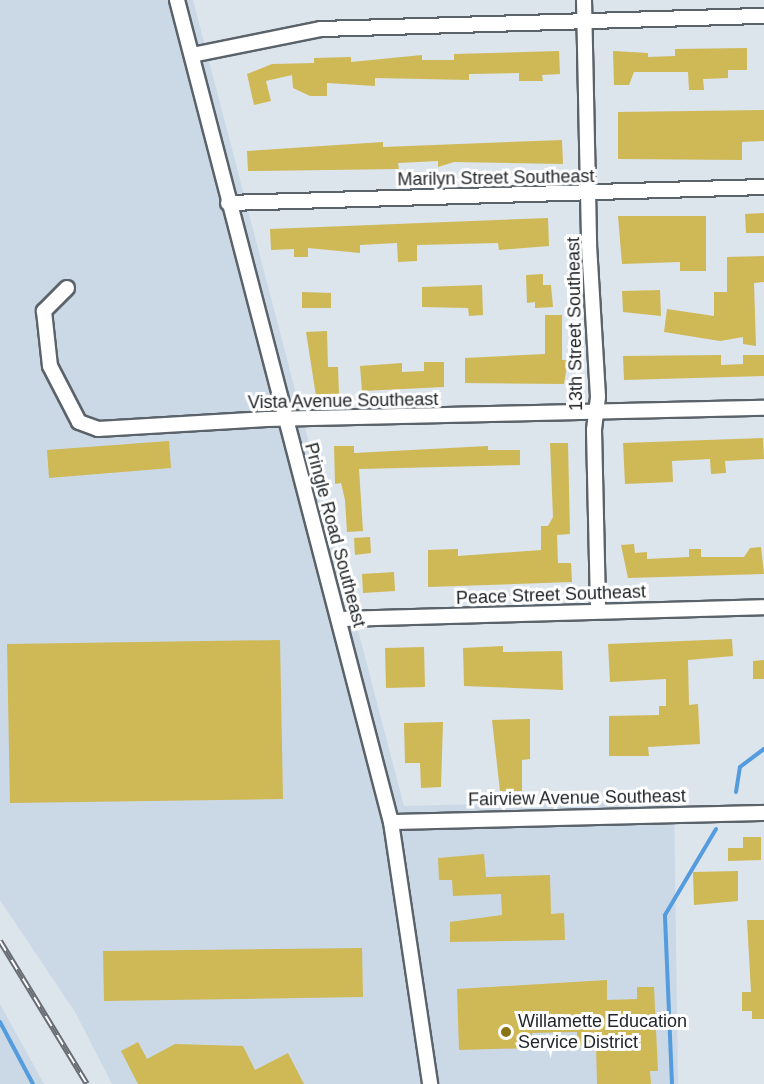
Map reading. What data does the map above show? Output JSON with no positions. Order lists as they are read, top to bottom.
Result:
{
  "streets": {
    "street": [
      "Marilyn Street Southeast",
      "13th Street Southeast",
      "Vista Avenue Southeast",
      "Pringle Road Southeast",
      "Peace Street Southeast",
      "Fairview Avenue Southeast"
    ]
  },
  "crossings": [
    ["Marilyn Street Southeast", "13th Street Southeast"],
    ["Marilyn Street Southeast", "Pringle Road Southeast"],
    ["13th Street Southeast", "Vista Avenue Southeast"],
    ["13th Street Southeast", "Peace Street Southeast"],
    ["Vista Avenue Southeast", "Pringle Road Southeast"],
    ["Pringle Road Southeast", "Peace Street Southeast"],
    ["Pringle Road Southeast", "Fairview Avenue Southeast"]
  ],
  "places": ["Willamette Education Service District"]
}
